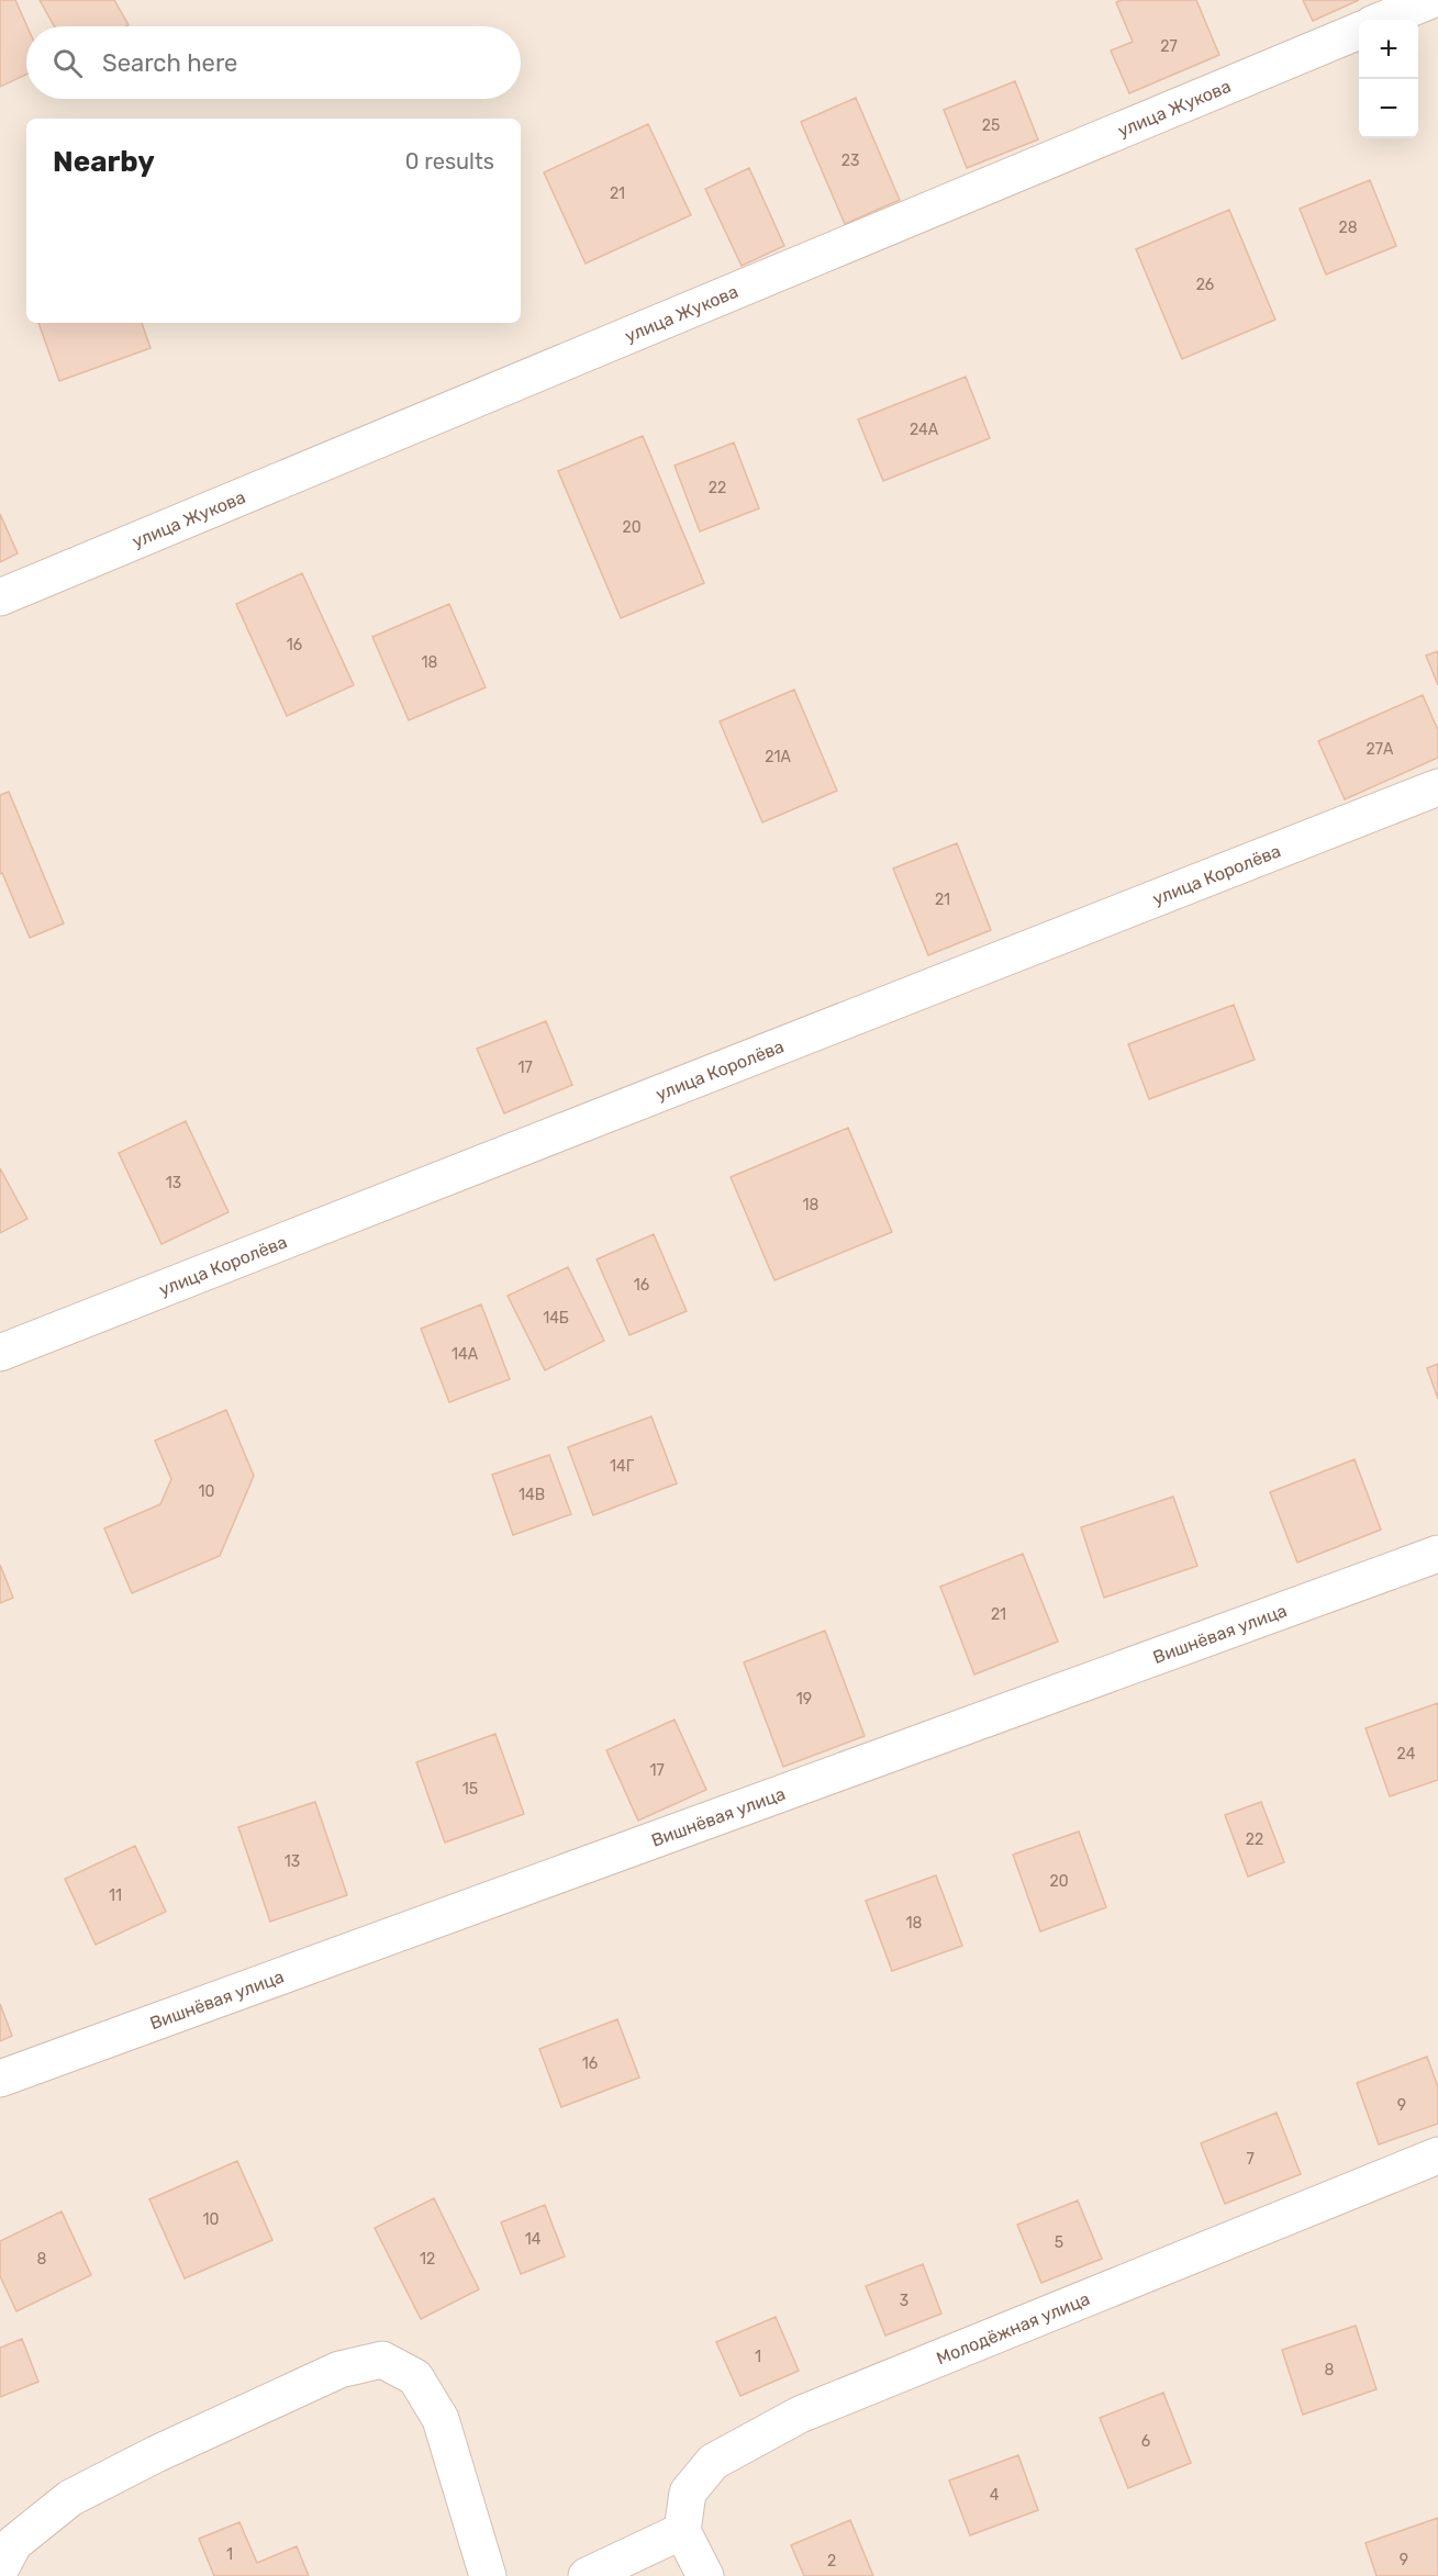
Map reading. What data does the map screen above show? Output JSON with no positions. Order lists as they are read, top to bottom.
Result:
{
  "streets": {
    "street": [
      "улица Жукова",
      "улица Королёва",
      "Вишнёвая улица",
      "Молодёжная улица"
    ]
  },
  "house_numbers": [
    "27",
    "25",
    "23",
    "21",
    "28",
    "26",
    "24А",
    "22",
    "20",
    "16",
    "18",
    "27А",
    "21А",
    "21",
    "17",
    "13",
    "18",
    "16",
    "14Б",
    "14А",
    "14Г",
    "10",
    "14В",
    "21",
    "19",
    "24",
    "17",
    "15",
    "22",
    "13",
    "20",
    "11",
    "18",
    "16",
    "9",
    "7",
    "10",
    "14",
    "5",
    "8",
    "12",
    "3",
    "1",
    "8",
    "6",
    "4",
    "1",
    "9",
    "2"
  ],
  "page": {
    "map_buttons": ["+", "−"],
    "search": "Search here",
    "heading": ["Nearby", "0 results"]
  }
}
